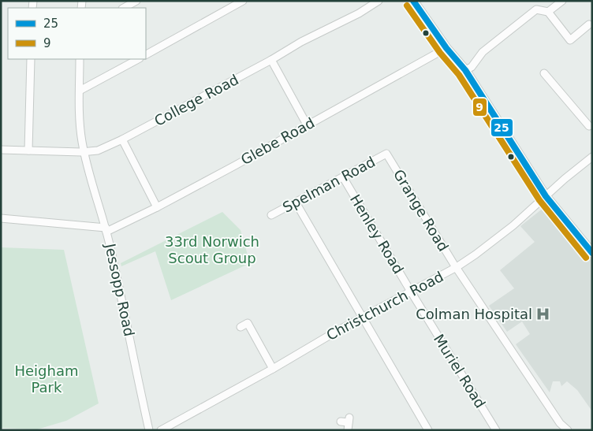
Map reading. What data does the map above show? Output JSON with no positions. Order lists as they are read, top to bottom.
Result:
{
  "streets": {
    "street": [
      "College Road",
      "Glebe Road",
      "Spelman Road",
      "Grange Road",
      "Henley Road",
      "Jessopp Road",
      "Christchurch Road",
      "Muriel Road"
    ]
  },
  "crossings": [
    ["College Road", "Jessopp Road"],
    ["Glebe Road", "Jessopp Road"],
    ["Spelman Road", "Grange Road"],
    ["Spelman Road", "Henley Road"],
    ["Grange Road", "Christchurch Road"],
    ["Henley Road", "Christchurch Road"],
    ["Henley Road", "Muriel Road"],
    ["Christchurch Road", "Muriel Road"]
  ],
  "parks": ["33rd Norwich Scout Group", "Heigham Park"],
  "places": {
    "hospital": ["Colman Hospital"]
  },
  "lines": ["transit line 25", "transit line 9"],
  "legend": ["25", "9"]
}
